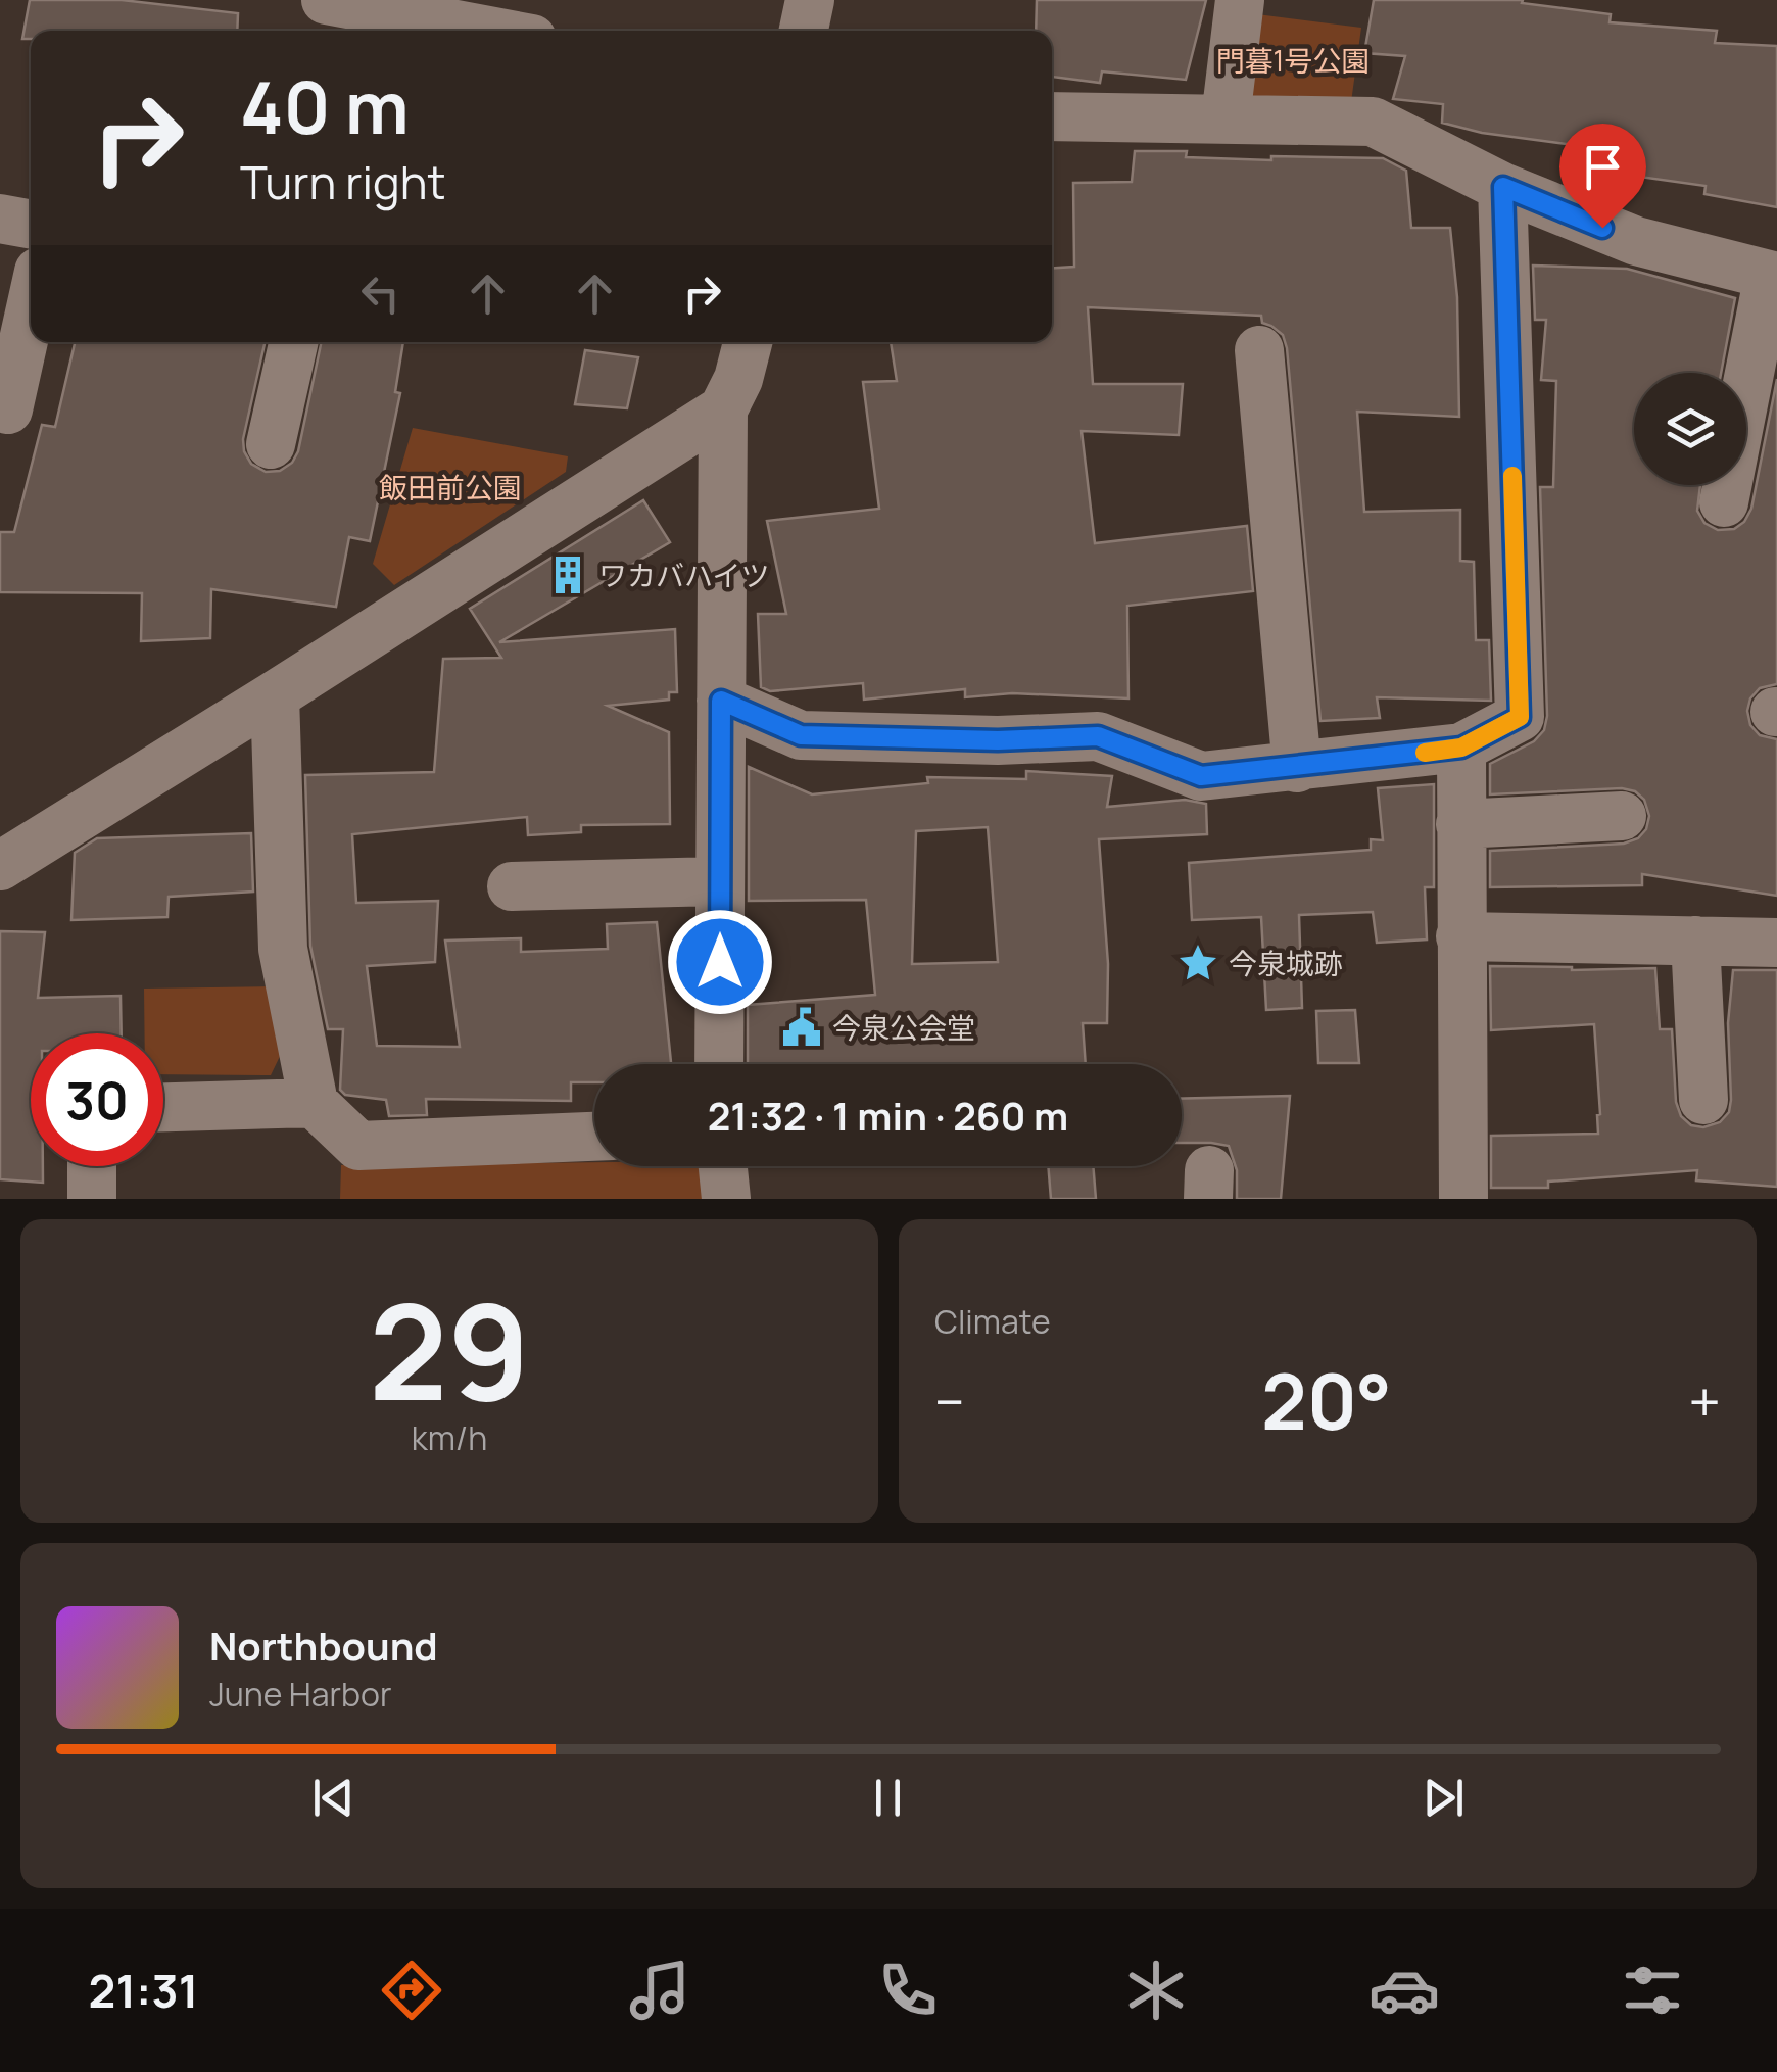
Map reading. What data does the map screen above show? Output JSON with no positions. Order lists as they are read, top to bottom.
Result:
{
  "parks": ["門暮1号公園", "飯田前公園"],
  "places": {
    "building": ["ワカバハイツ"],
    "place": ["今泉城跡"],
    "public building": ["今泉公会堂"]
  },
  "page": {
    "turn": ["40 m", "Turn right"],
    "limit": "30",
    "trip": "21:32 · 1 min · 260 m",
    "tile": [
      ["29", "km/h"],
      "Climate"
    ],
    "heat": ["−", "20°", "+"],
    "song": ["Northbound", "June Harbor"],
    "tabs": "21:31"
  }
}
